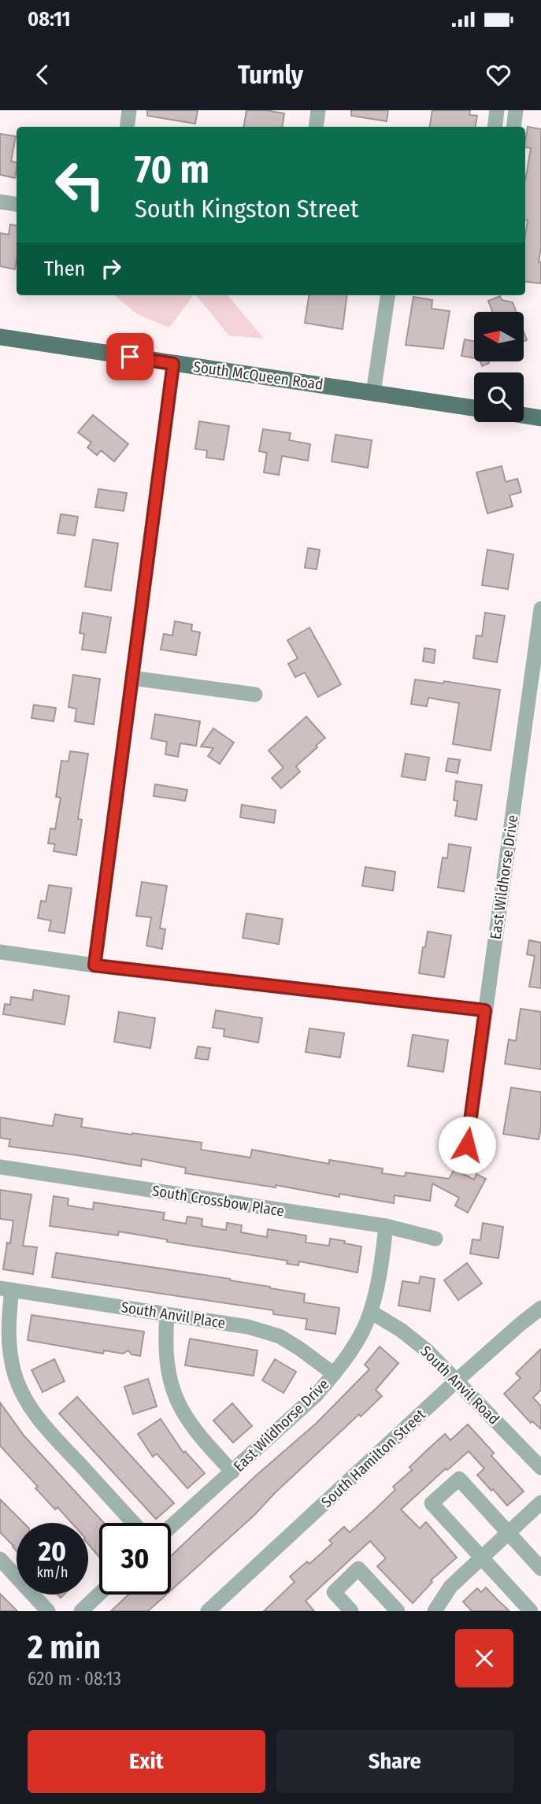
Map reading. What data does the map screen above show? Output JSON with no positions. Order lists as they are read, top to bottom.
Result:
{
  "streets": {
    "main road": ["South McQueen Road"],
    "street": [
      "East Wildhorse Drive",
      "South Crossbow Place",
      "South Anvil Place",
      "South Anvil Road",
      "South Hamilton Street"
    ]
  },
  "crossings": [
    ["East Wildhorse Drive", "South Crossbow Place"],
    ["East Wildhorse Drive", "South Anvil Place"],
    ["East Wildhorse Drive", "South Anvil Road"],
    ["South Anvil Road", "South Hamilton Street"]
  ],
  "north": "left",
  "page": {
    "status": "08:11",
    "header": "Turnly",
    "turn": ["70 m", "South Kingston Street"],
    "then": "Then",
    "speed": "20 km/h",
    "limit": "30",
    "heading": ["2 min", "620 m · 08:13"],
    "buttons": ["Exit", "Share"]
  }
}
